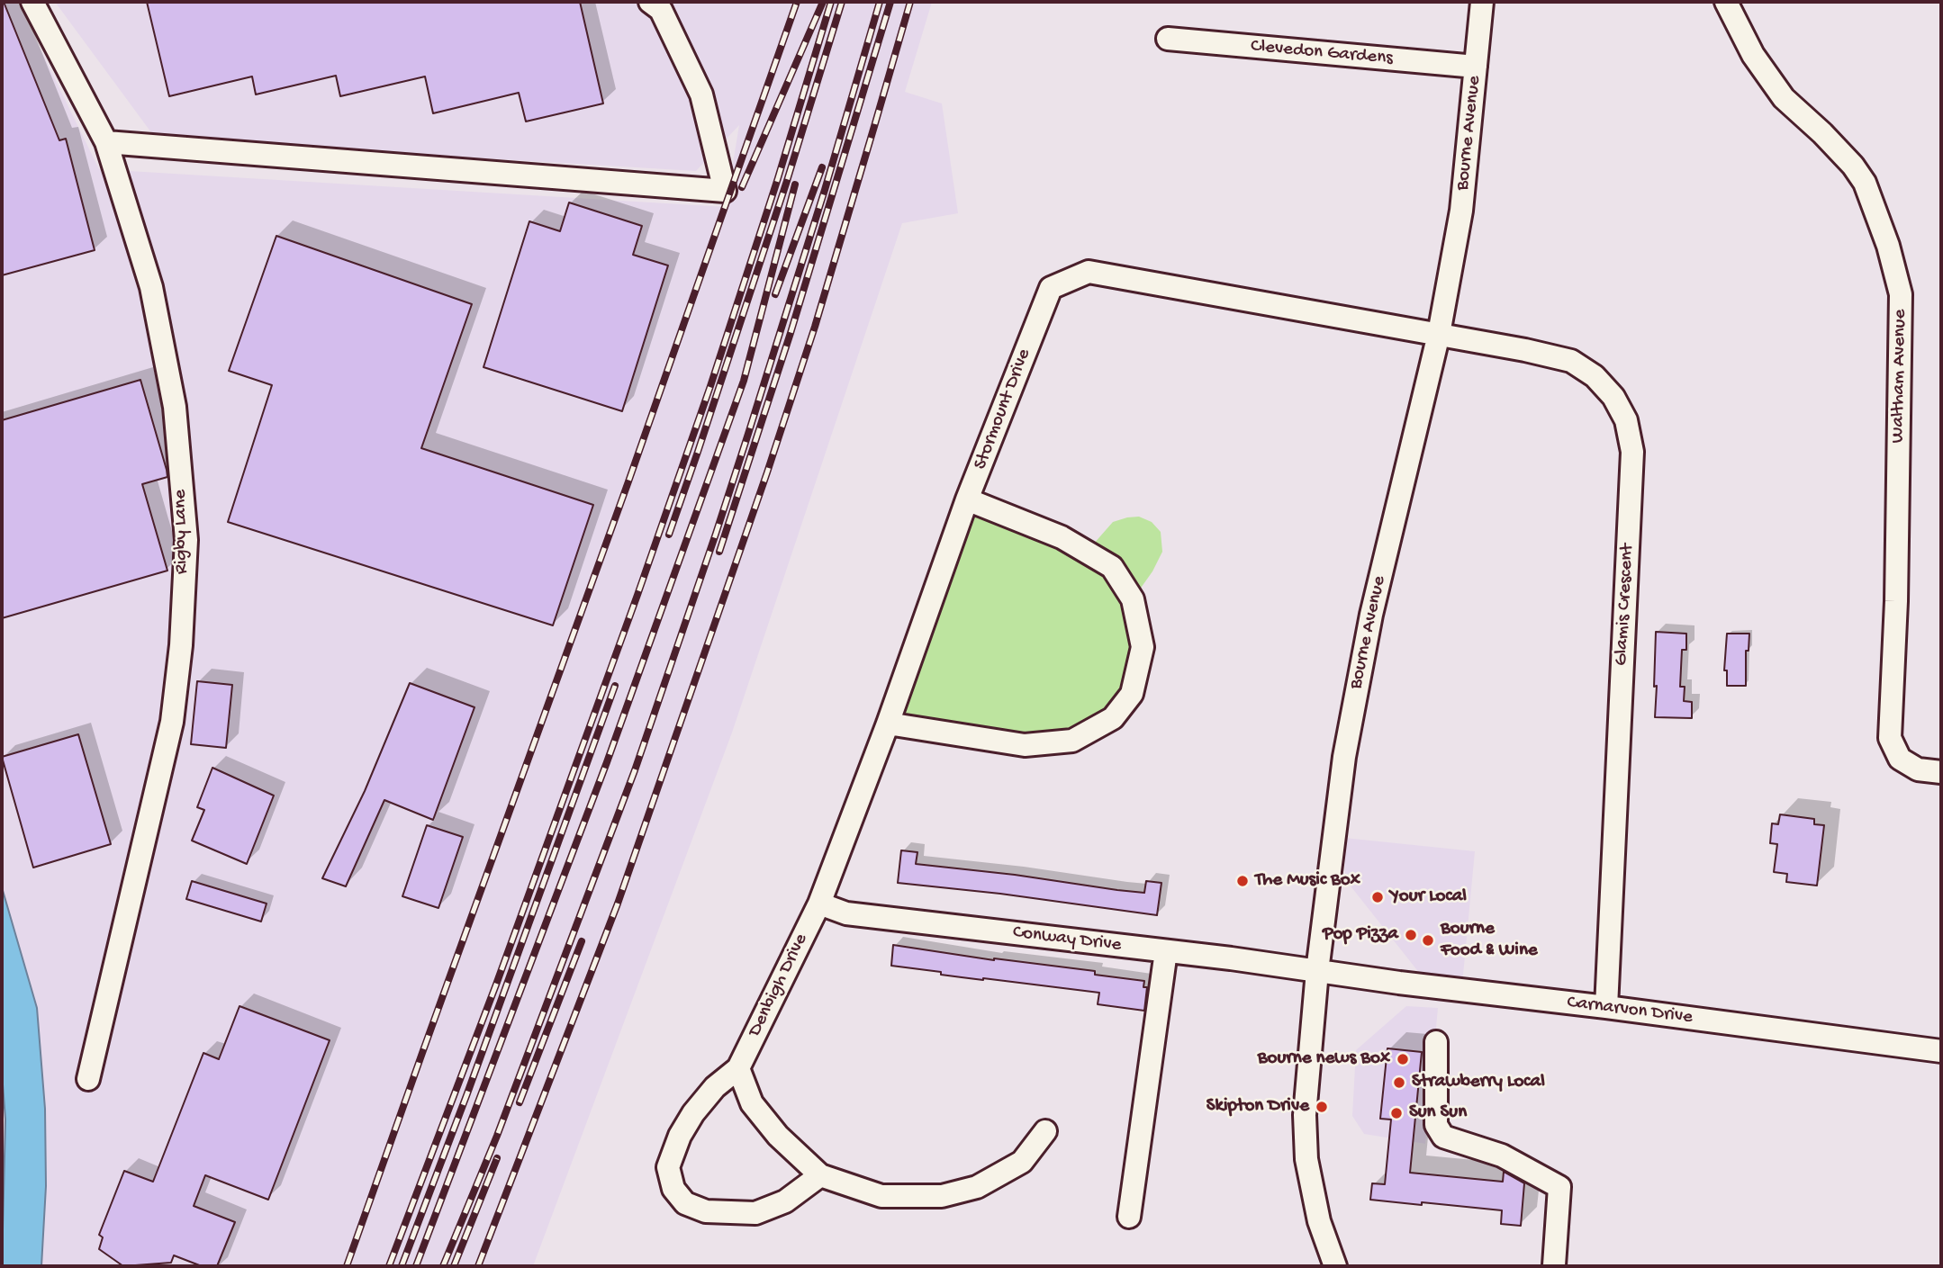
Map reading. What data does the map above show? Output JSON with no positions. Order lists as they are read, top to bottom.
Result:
{
  "streets": {
    "street": [
      "Clevedon Gardens",
      "Bourne Avenue",
      "Waltham Avenue",
      "Stormount Drive",
      "Rigby Lane",
      "Glamis Crescent",
      "Conway Drive",
      "Denbigh Drive",
      "Carnarvon Drive"
    ]
  },
  "crossings": [
    ["Clevedon Gardens", "Bourne Avenue"],
    ["Bourne Avenue", "Stormount Drive"],
    ["Bourne Avenue", "Glamis Crescent"],
    ["Bourne Avenue", "Conway Drive"],
    ["Bourne Avenue", "Carnarvon Drive"],
    ["Stormount Drive", "Glamis Crescent"],
    ["Stormount Drive", "Conway Drive"],
    ["Stormount Drive", "Denbigh Drive"],
    ["Glamis Crescent", "Carnarvon Drive"],
    ["Conway Drive", "Denbigh Drive"],
    ["Conway Drive", "Carnarvon Drive"]
  ],
  "places": [
    "The Music Box",
    "Your Local",
    "Pop Pizza",
    "Bourne Food & Wine",
    "Bourne news Box",
    "Strawberry Local",
    "Skipton Drive",
    "Sun Sun"
  ]
}
